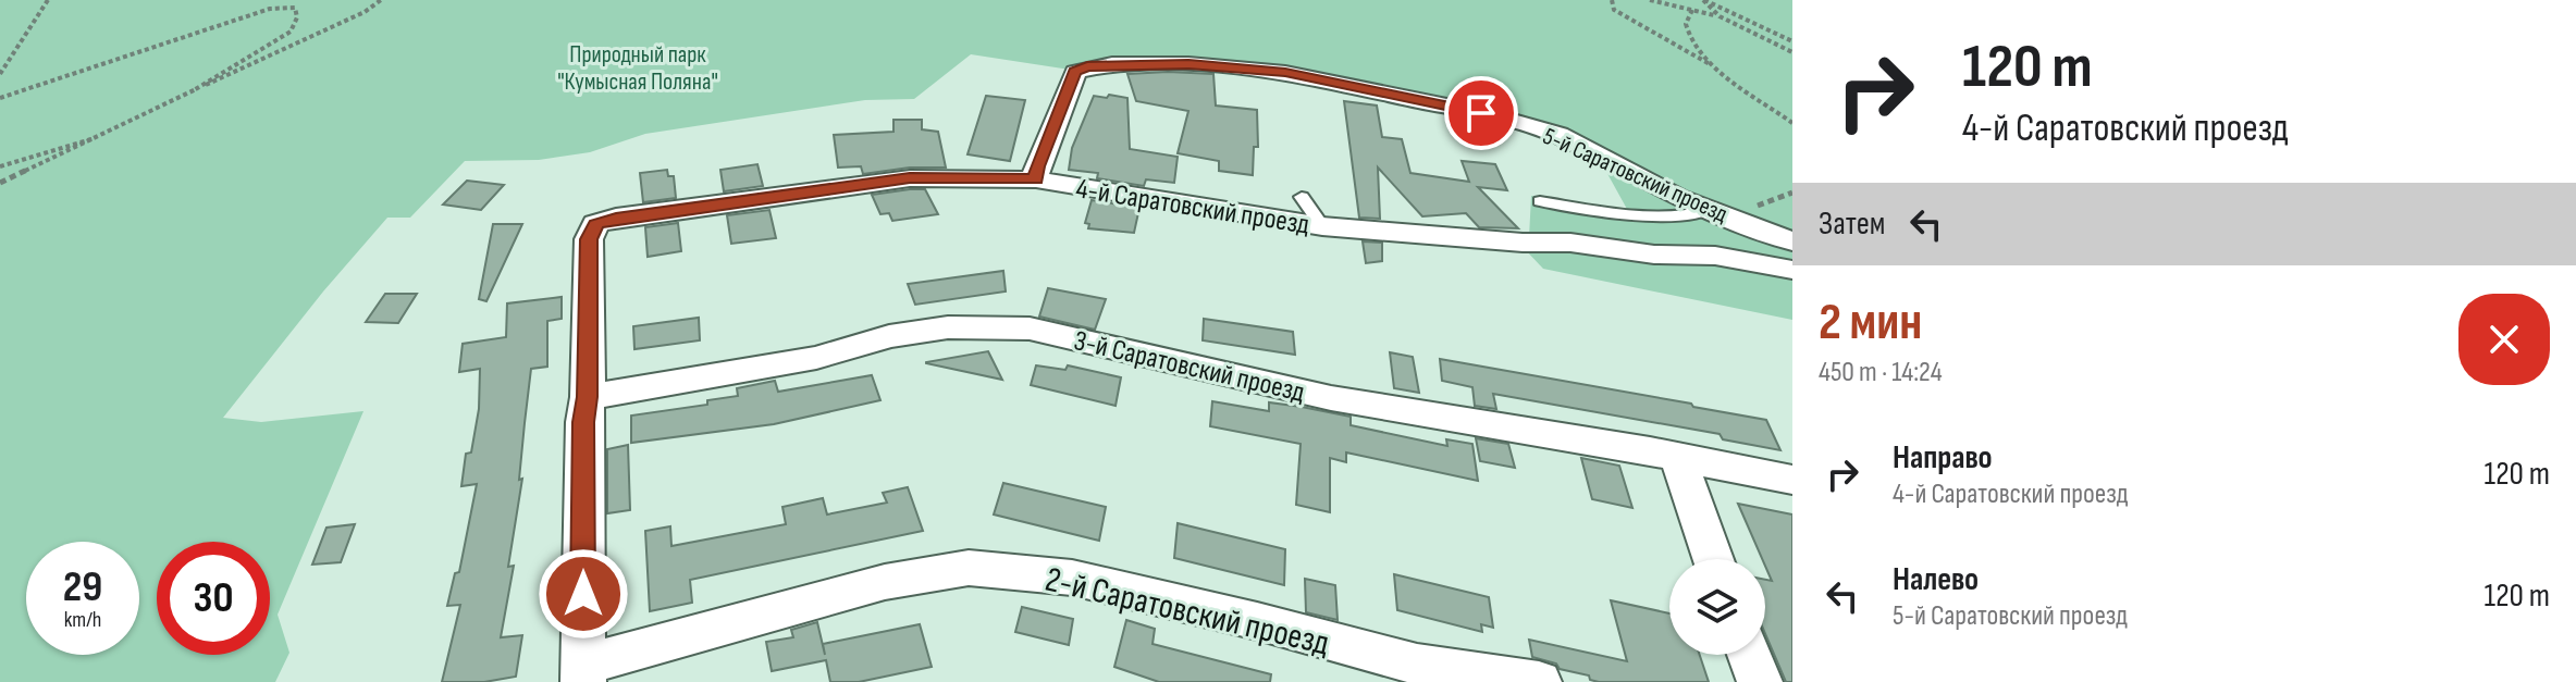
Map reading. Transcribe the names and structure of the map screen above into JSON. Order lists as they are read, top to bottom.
{
  "streets": {
    "street": [
      "5-й Саратовский проезд",
      "4-й Саратовский проезд",
      "3-й Саратовский проезд",
      "2-й Саратовский проезд"
    ]
  },
  "crossings": [
    ["5-й Саратовский проезд", "4-й Саратовский проезд"],
    ["4-й Саратовский проезд", "3-й Саратовский проезд"]
  ],
  "parks": ["Природный парк \"Кумысная Поляна\""],
  "page": {
    "turn": ["120 m", "4-й Саратовский проезд"],
    "then": "Затем",
    "heading": ["2 мин", "450 m · 14:24"],
    "list": [
      {
        "name": "Направо",
        "note": "4-й Саратовский проезд",
        "value": "120 m"
      },
      {
        "name": "Налево",
        "note": "5-й Саратовский проезд",
        "value": "120 m"
      }
    ],
    "speed": "29 km/h",
    "limit": "30"
  }
}
